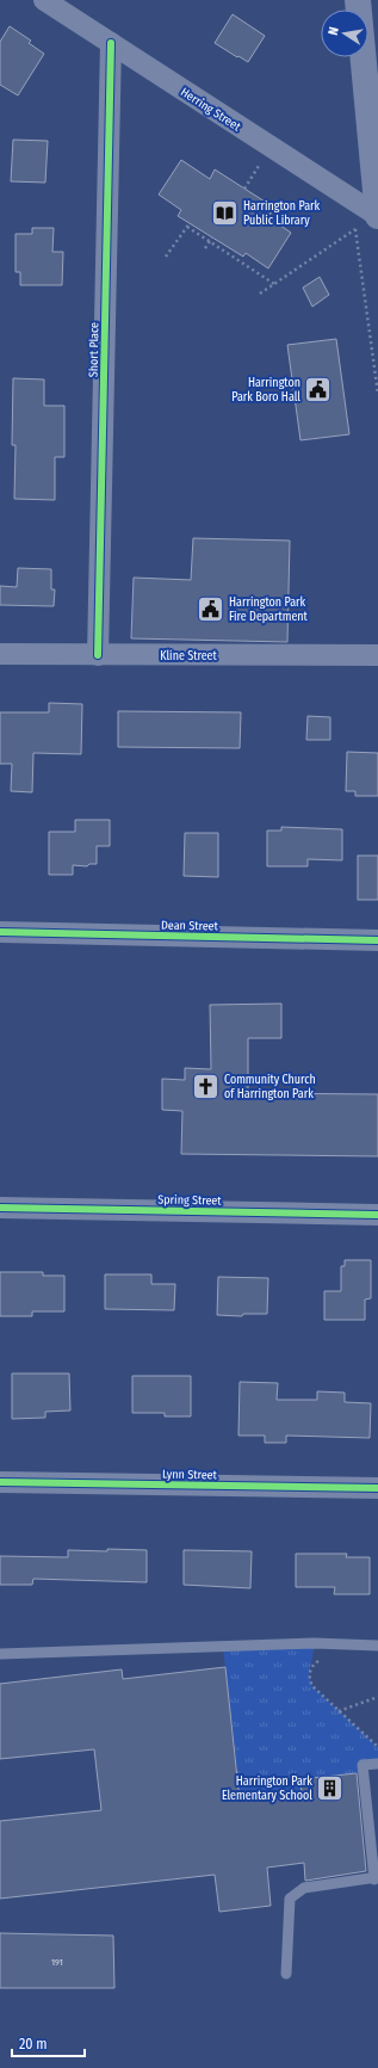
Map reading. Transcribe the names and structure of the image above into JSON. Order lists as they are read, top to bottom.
{
  "streets": {
    "street": [
      "Herring Street",
      "Short Place",
      "Kline Street",
      "Dean Street",
      "Spring Street",
      "Lynn Street"
    ]
  },
  "crossings": [
    ["Herring Street", "Short Place"],
    ["Short Place", "Kline Street"]
  ],
  "places": {
    "library": ["Harrington Park Public Library"],
    "public building": ["Harrington Park Boro Hall", "Harrington Park Fire Department"],
    "church": ["Community Church of Harrington Park"],
    "building": ["Harrington Park Elementary School"]
  },
  "house_numbers": ["191"],
  "scale_bar": "20 m",
  "north": "left"
}
